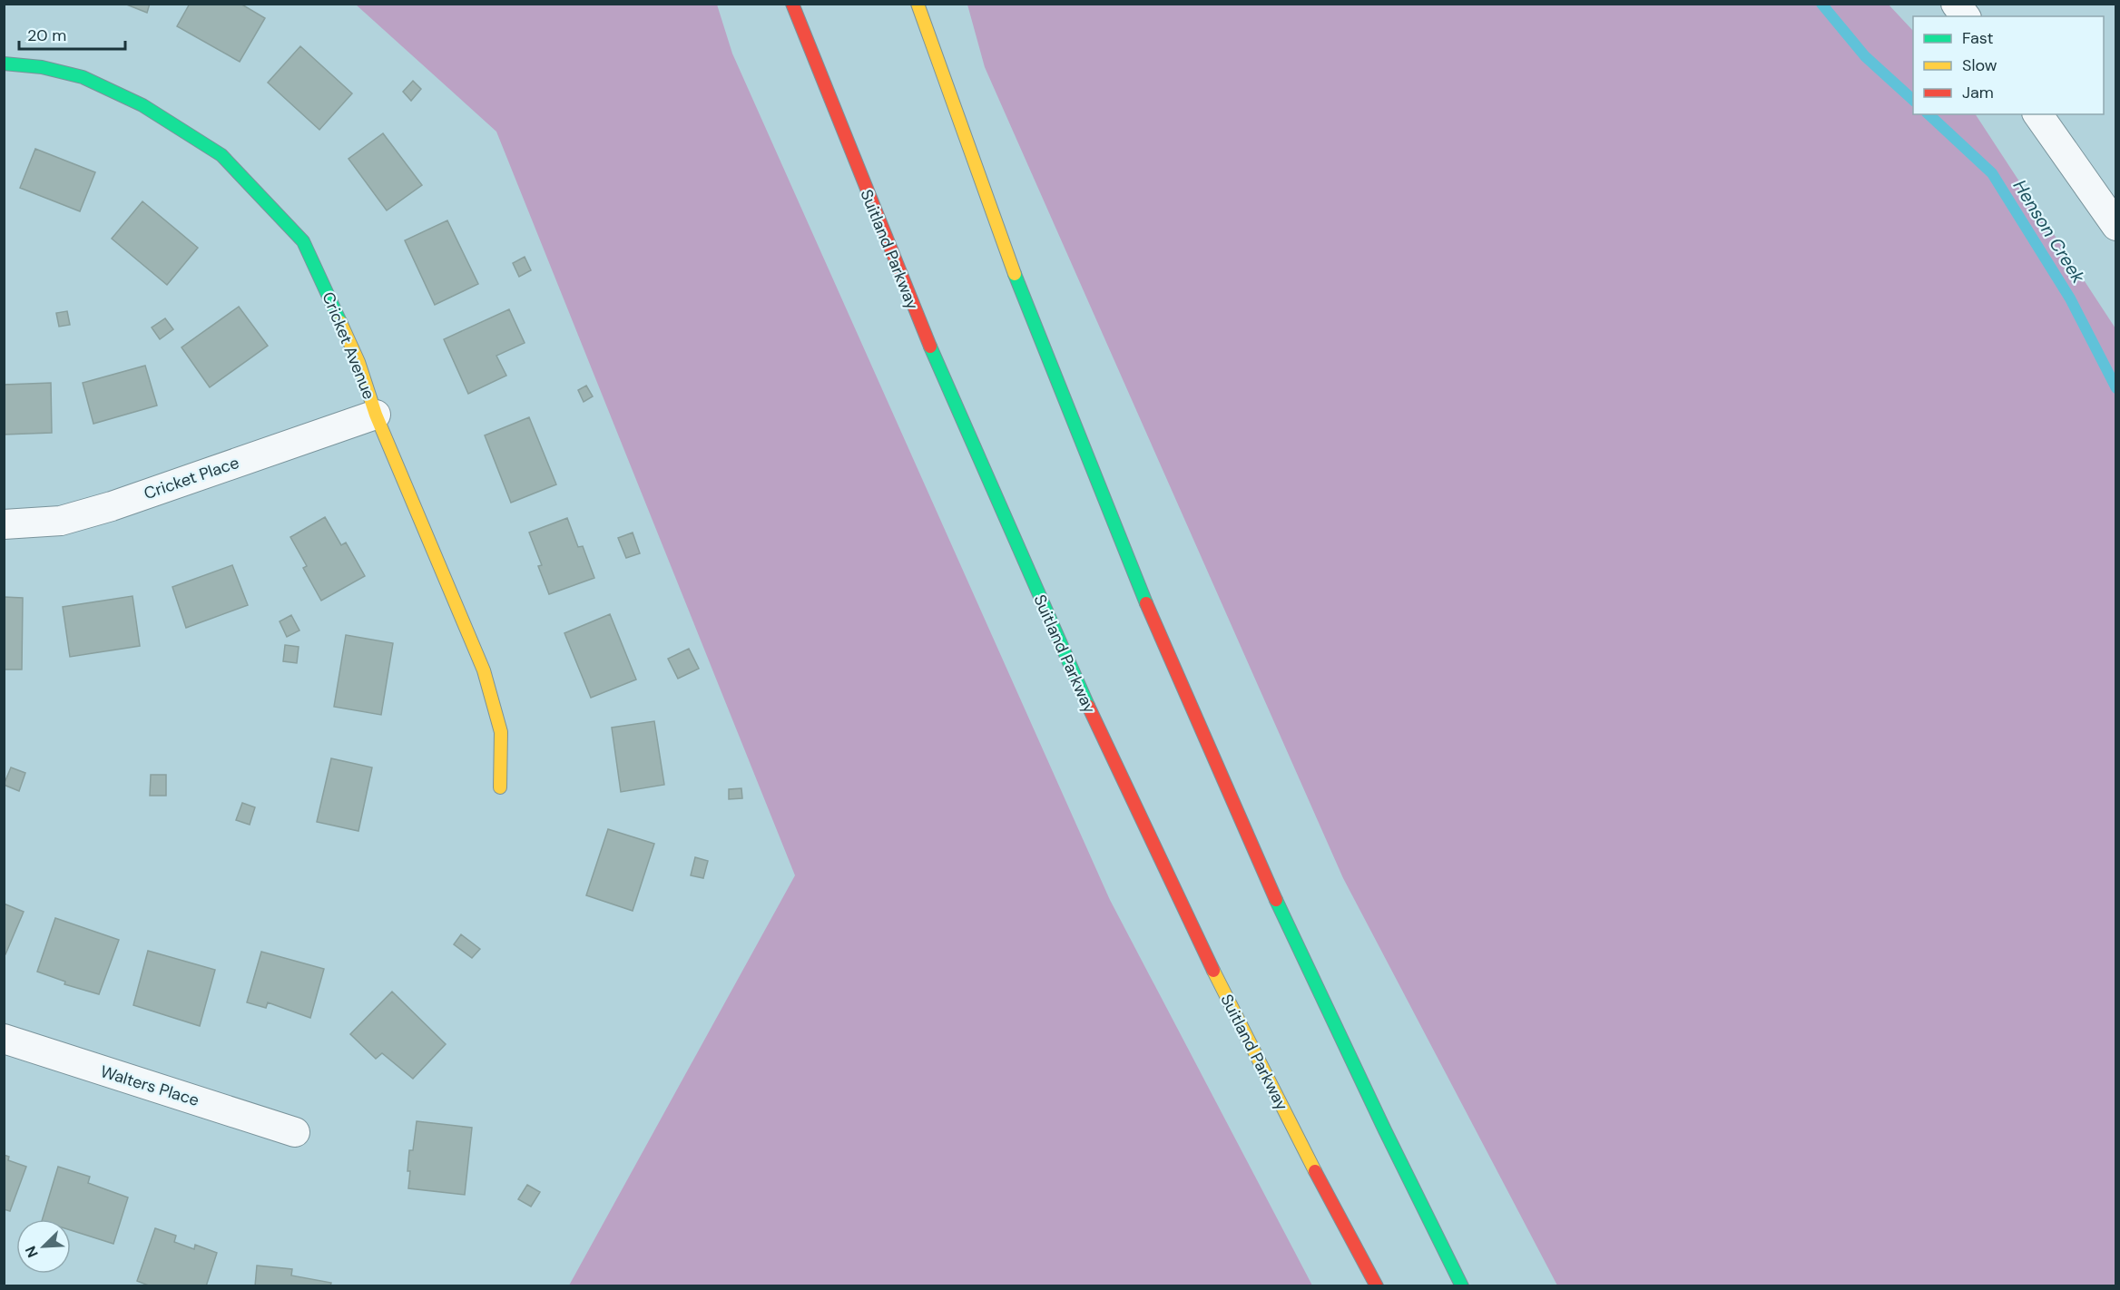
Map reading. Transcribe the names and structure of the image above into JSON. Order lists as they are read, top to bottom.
{
  "streets": {
    "main road": ["Suitland Parkway", "Cricket Avenue"],
    "street": ["Cricket Place", "Walters Place"]
  },
  "crossings": [
    ["Cricket Avenue", "Cricket Place"]
  ],
  "water": ["Henson Creek"],
  "legend": ["Fast", "Slow", "Jam"],
  "scale_bar": "20 m",
  "north": "bottom left"
}
